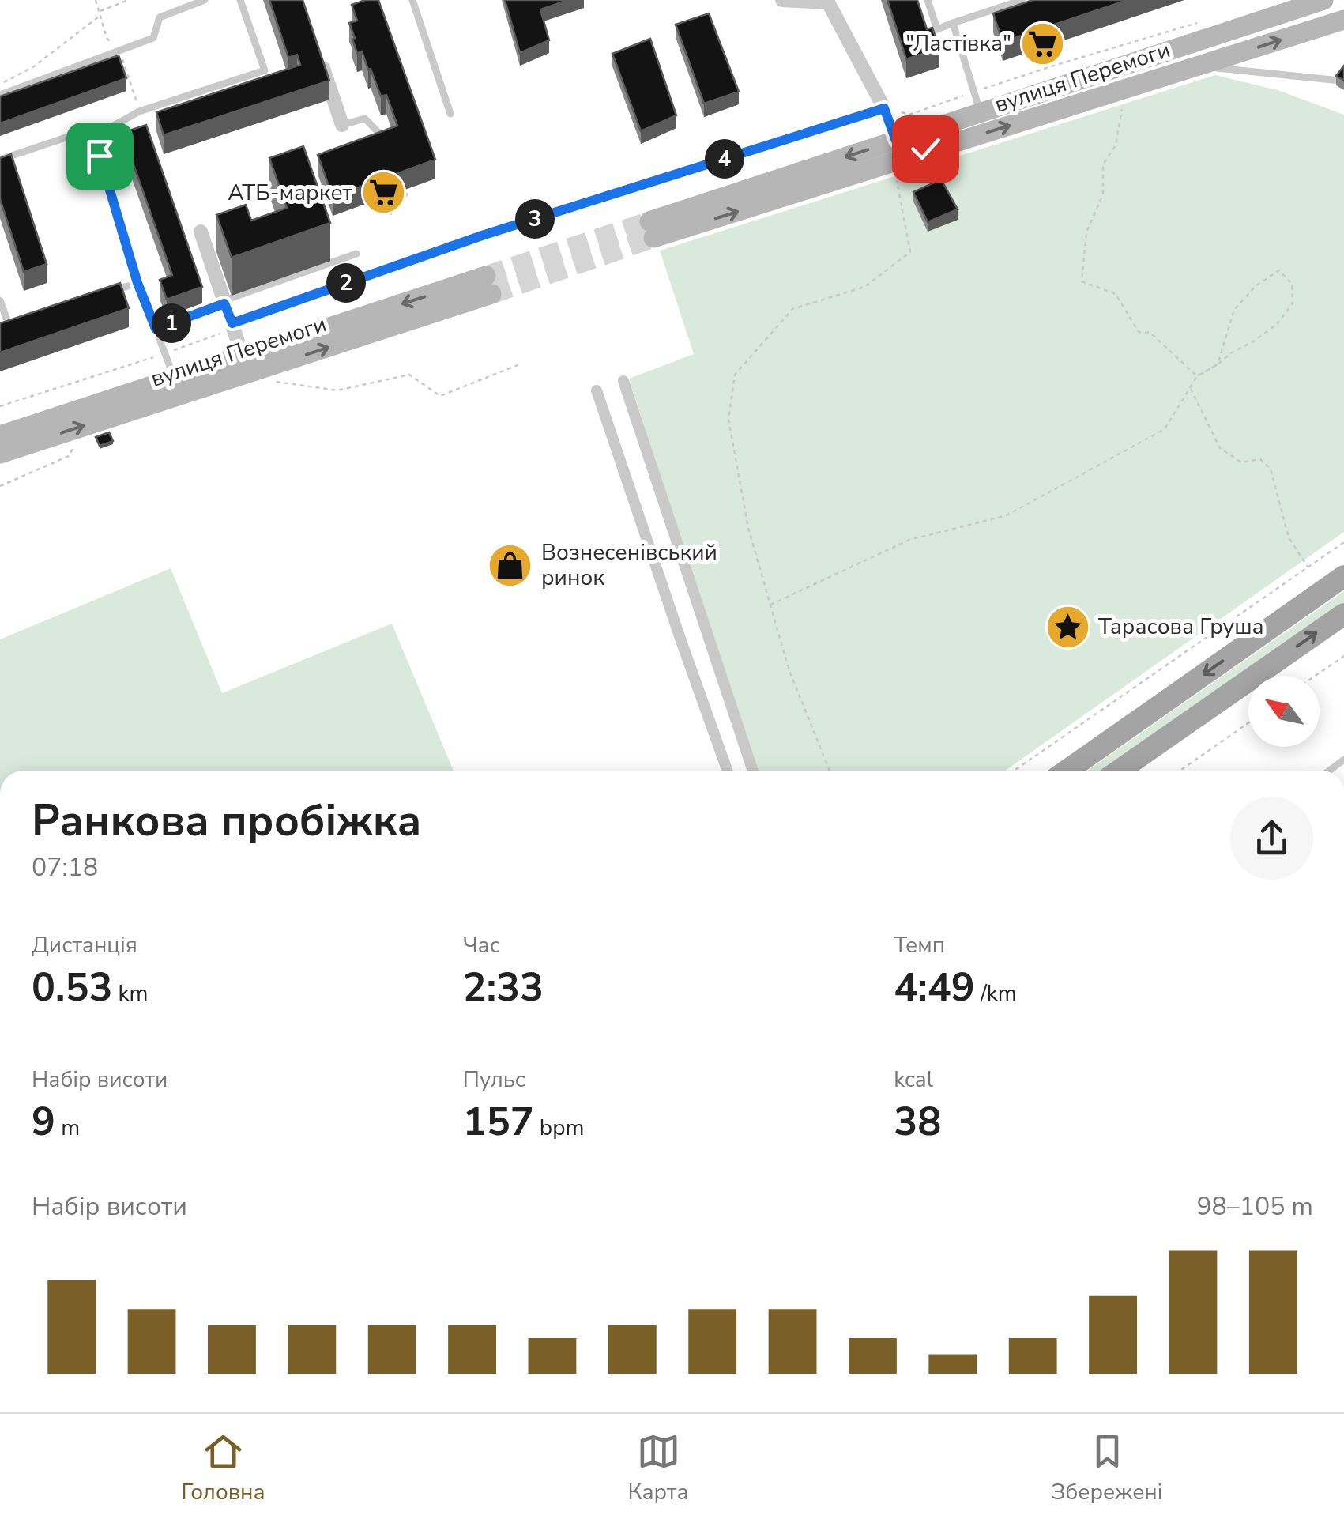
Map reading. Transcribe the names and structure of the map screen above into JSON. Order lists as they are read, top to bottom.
{
  "streets": {
    "main road": ["вулиця Перемоги"]
  },
  "places": {
    "supermarket": ["\"Ластівка\"", "АТБ-маркет"],
    "shop": ["Вознесенівський ринок"],
    "place": ["Тарасова Груша"]
  },
  "north": "top left",
  "page": {
    "pins": [
      "4",
      "3",
      "2",
      "1"
    ],
    "heading": ["Ранкова пробіжка", "07:18"],
    "stats": [
      ["Дистанція", "0.53 km"],
      ["Час", "2:33"],
      ["Темп", "4:49 /km"],
      ["Набір висоти", "9 m"],
      ["Пульс", "157 bpm"],
      ["kcal", "38"]
    ],
    "chart": ["Набір висоти", "98–105 m"],
    "tabs": ["Головна", "Карта", "Збережені"]
  }
}
